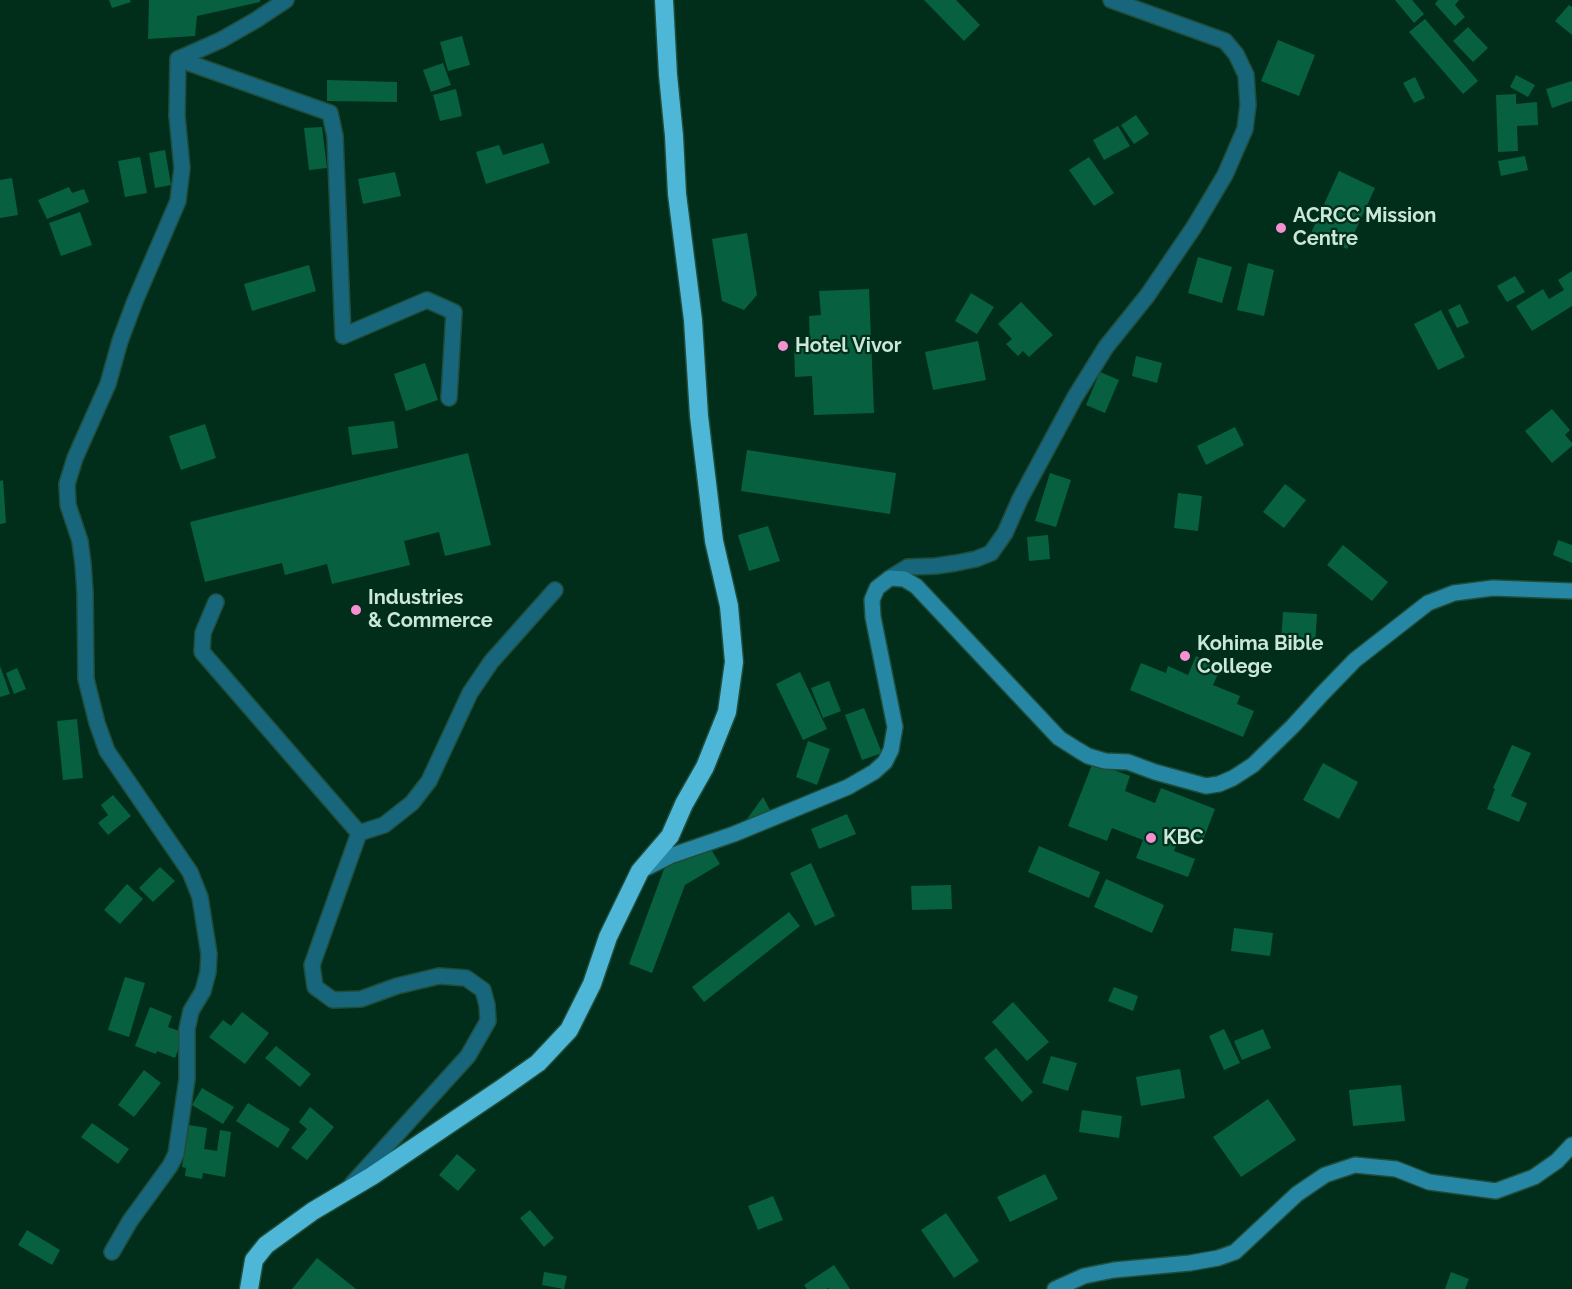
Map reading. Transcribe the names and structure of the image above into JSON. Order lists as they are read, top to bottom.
{
  "places": [
    "ACRCC Mission Centre",
    "Hotel Vivor",
    "Industries & Commerce",
    "Kohima Bible College",
    "KBC"
  ]
}
